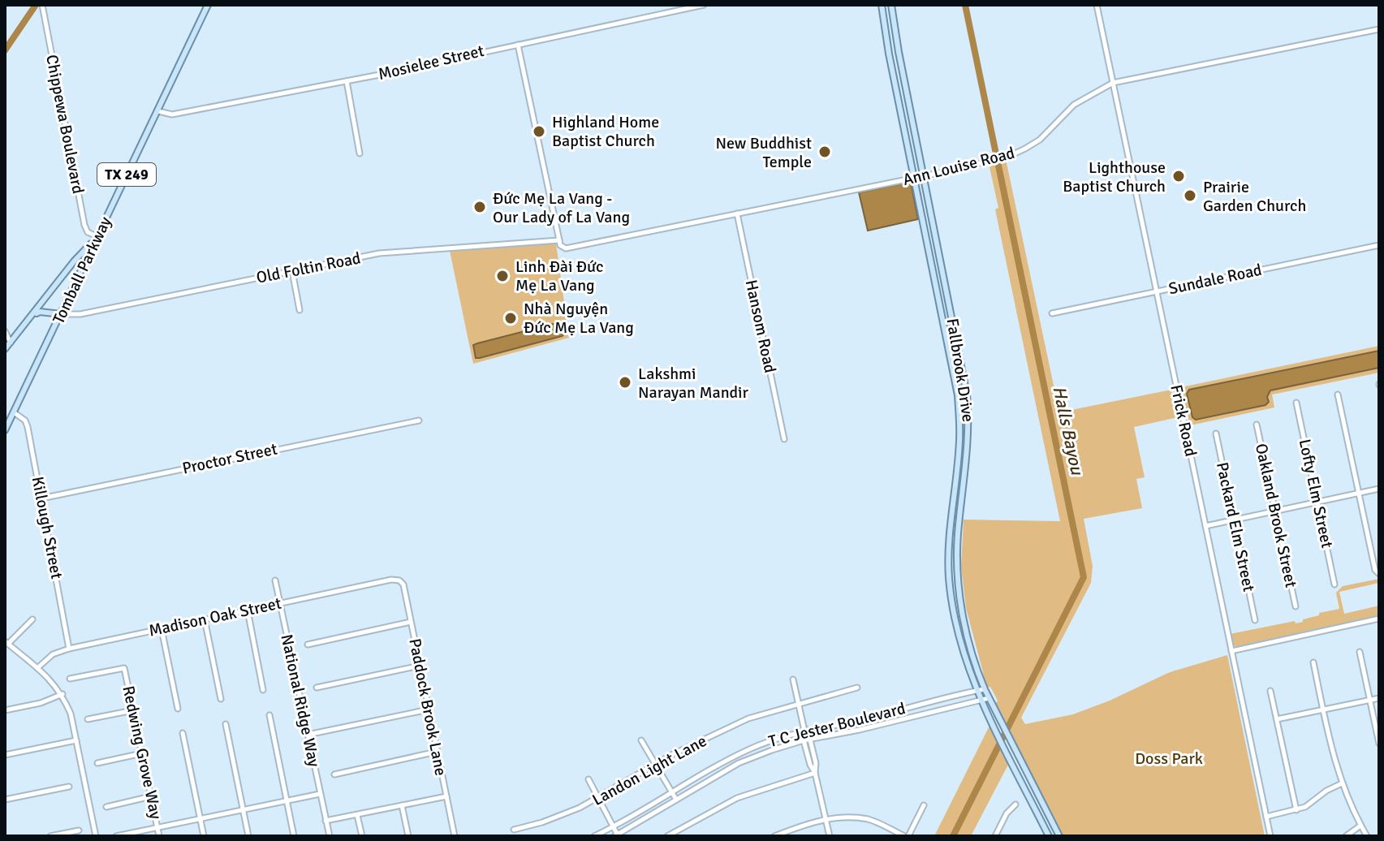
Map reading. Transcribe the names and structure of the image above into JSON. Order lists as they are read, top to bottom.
{
  "streets": {
    "main road": ["TX 249", "Tomball Parkway", "Fallbrook Drive"],
    "street": [
      "Mosielee Street",
      "Chippewa Boulevard",
      "Ann Louise Road",
      "Old Foltin Road",
      "Sundale Road",
      "Hansom Road",
      "Frick Road",
      "Proctor Street",
      "Lofty Elm Street",
      "Oakland Brook Street",
      "Packard Elm Street",
      "Killough Street",
      "Madison Oak Street",
      "National Ridge Way",
      "Paddock Brook Lane",
      "T C Jester Boulevard",
      "Redwing Grove Way",
      "Landon Light Lane"
    ]
  },
  "crossings": [
    ["Mosielee Street", "Tomball Parkway"],
    ["Chippewa Boulevard", "Tomball Parkway"],
    ["Ann Louise Road", "Old Foltin Road"],
    ["Ann Louise Road", "Hansom Road"],
    ["Ann Louise Road", "Fallbrook Drive"],
    ["Ann Louise Road", "Frick Road"],
    ["Old Foltin Road", "Tomball Parkway"],
    ["Tomball Parkway", "Killough Street"],
    ["Sundale Road", "Frick Road"],
    ["Fallbrook Drive", "T C Jester Boulevard"],
    ["Proctor Street", "Killough Street"],
    ["Killough Street", "Madison Oak Street"],
    ["Madison Oak Street", "National Ridge Way"],
    ["Madison Oak Street", "Paddock Brook Lane"]
  ],
  "water": ["Halls Bayou"],
  "parks": ["Doss Park"],
  "places": [
    "Highland Home Baptist Church",
    "New Buddhist Temple",
    "Lighthouse Baptist Church",
    "Prairie Garden Church",
    "Đức Mẹ La Vang - Our Lady of La Vang",
    "Linh Đài Đức Mẹ La Vang",
    "Nhà Nguyện Đức Mẹ La Vang",
    "Lakshmi Narayan Mandir"
  ]
}
